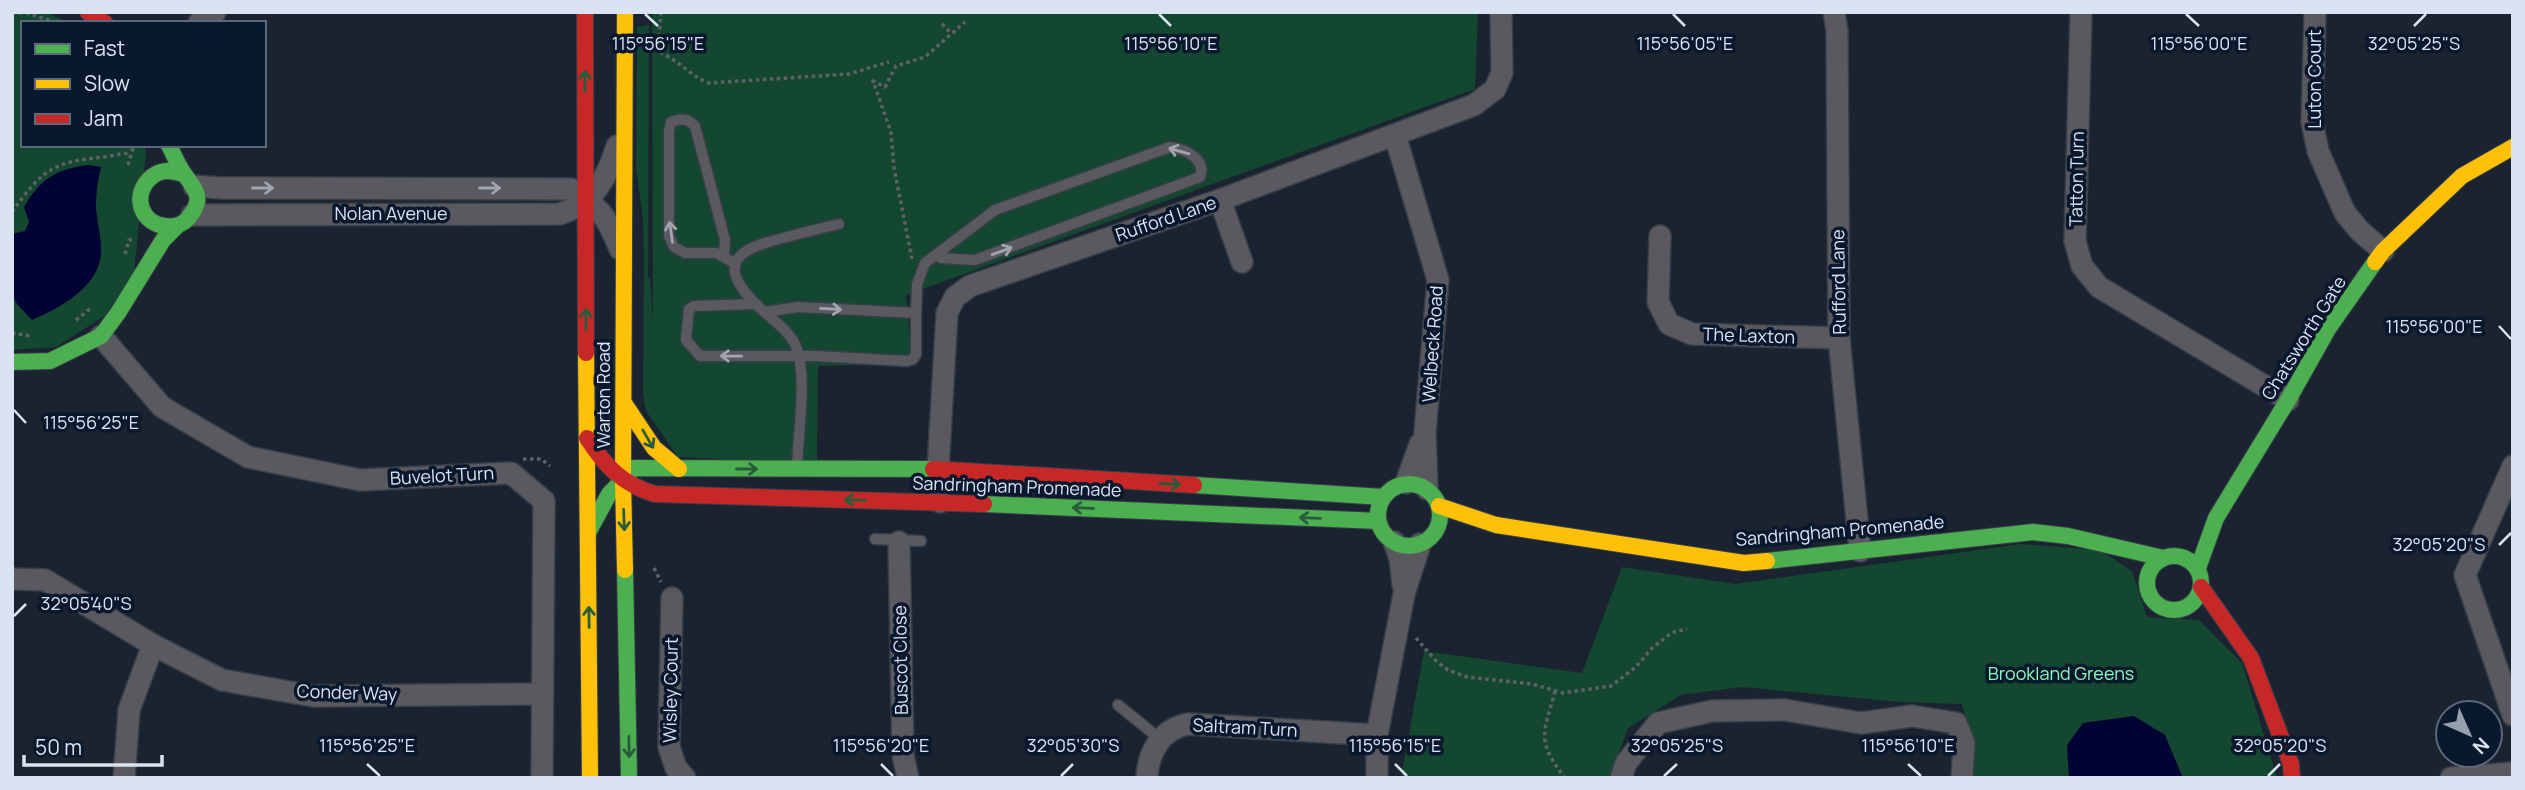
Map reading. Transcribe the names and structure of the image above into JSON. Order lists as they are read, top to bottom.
{
  "streets": {
    "street": [
      "Luton Court",
      "Tatton Turn",
      "Nolan Avenue",
      "Rufford Lane",
      "The Laxton",
      "Chatsworth Gate",
      "Welbeck Road",
      "Warton Road",
      "Buvelot Turn",
      "Sandringham Promenade",
      "Buscot Close",
      "Wisley Court",
      "Conder Way",
      "Saltram Turn"
    ]
  },
  "crossings": [
    ["Luton Court", "Chatsworth Gate"],
    ["Tatton Turn", "Chatsworth Gate"],
    ["Nolan Avenue", "Warton Road"],
    ["Rufford Lane", "The Laxton"],
    ["Rufford Lane", "Welbeck Road"],
    ["Rufford Lane", "Sandringham Promenade"],
    ["Chatsworth Gate", "Sandringham Promenade"],
    ["Welbeck Road", "Sandringham Promenade"],
    ["Warton Road", "Sandringham Promenade"],
    ["Buvelot Turn", "Conder Way"]
  ],
  "parks": ["Brookland Greens"],
  "legend": ["Fast", "Slow", "Jam"],
  "scale_bar": "50 m",
  "north": "bottom right",
  "coordinates": [
    "115°56'15\"E",
    "115°56'10\"E",
    "115°56'05\"E",
    "115°56'00\"E",
    "32°05'25\"S",
    "115°56'25\"E",
    "32°05'20\"S",
    "32°05'40\"S",
    "115°56'20\"E",
    "32°05'30\"S"
  ]
}
